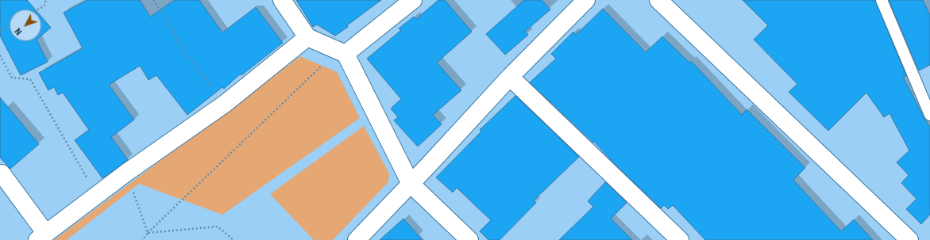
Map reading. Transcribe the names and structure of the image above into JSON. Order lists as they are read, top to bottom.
{
  "north": "bottom left"
}
